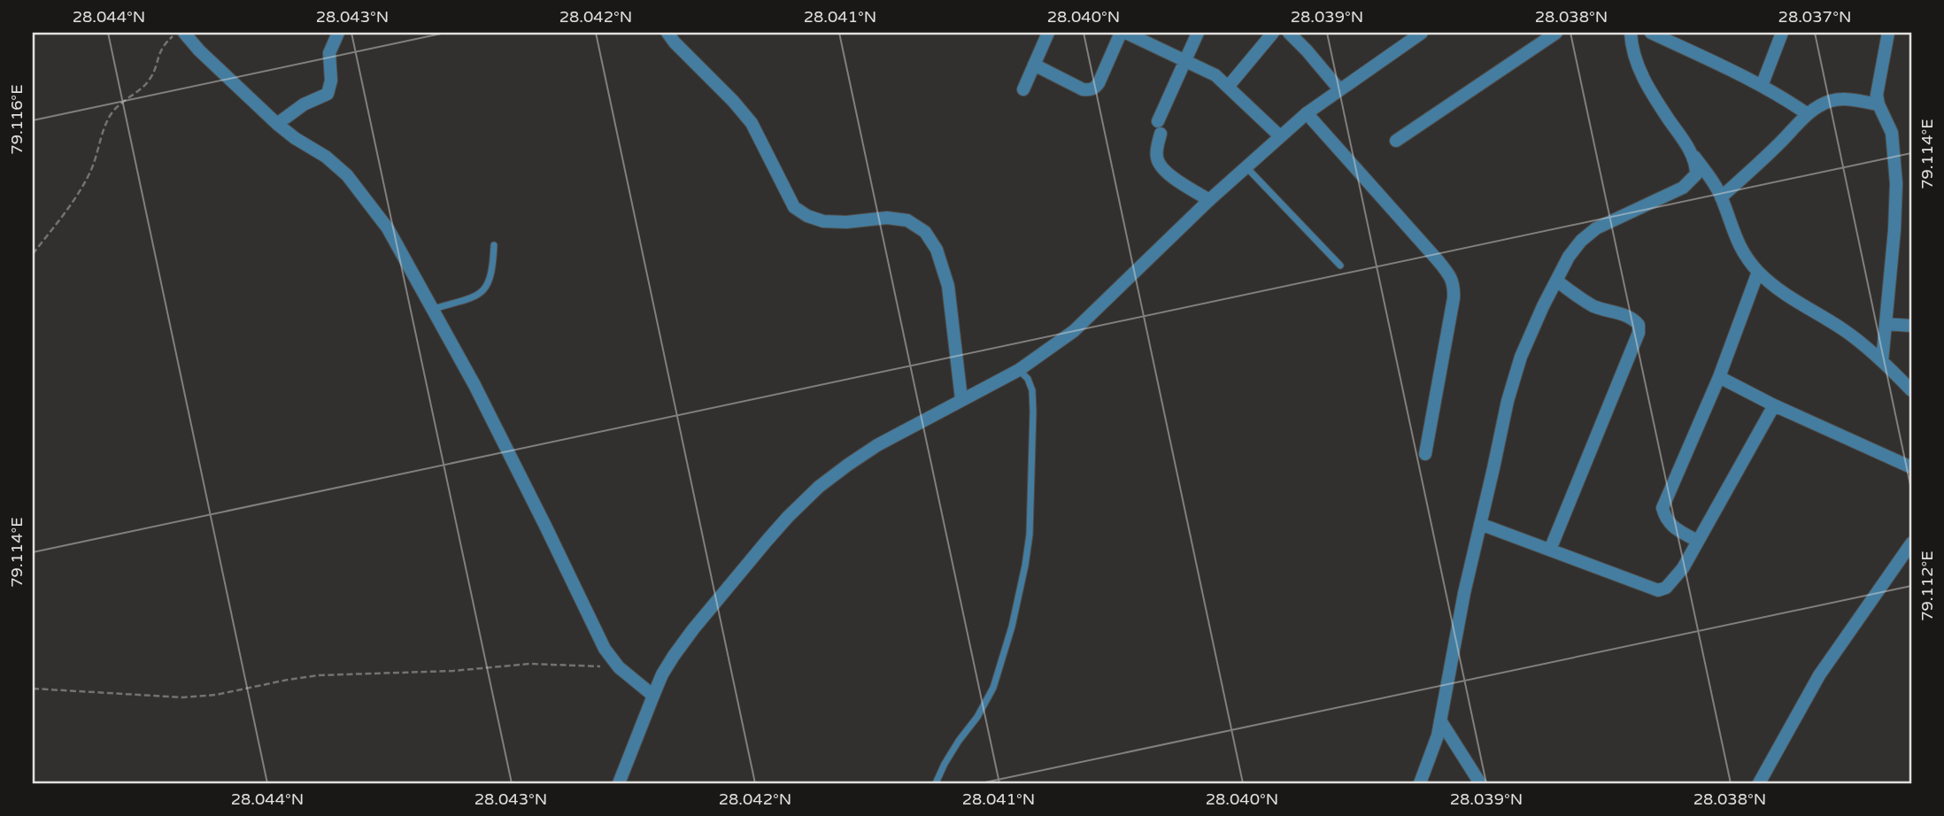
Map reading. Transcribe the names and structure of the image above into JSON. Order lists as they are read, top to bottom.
{
  "coordinates": [
    "28.044°N",
    "28.043°N",
    "28.042°N",
    "28.041°N",
    "28.040°N",
    "28.039°N",
    "28.038°N",
    "28.037°N",
    "79.116°E",
    "79.114°E",
    "79.112°E"
  ]
}
